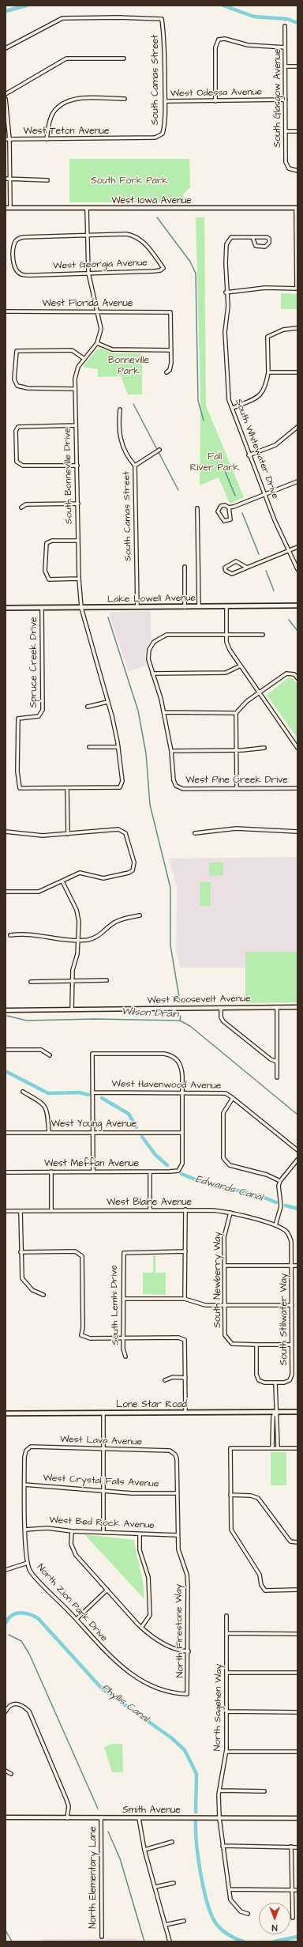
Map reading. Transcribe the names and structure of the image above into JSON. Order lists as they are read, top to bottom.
{
  "streets": {
    "main road": ["Lake Lowell Avenue", "Lone Star Road"],
    "street": [
      "South Camas Street",
      "West Odessa Avenue",
      "South Glasgow Avenue",
      "West Teton Avenue",
      "West Iowa Avenue",
      "West Georgia Avenue",
      "West Florida Avenue",
      "South Whitewater Drive",
      "South Bonneville Drive",
      "Spruce Creek Drive",
      "West Pine Creek Drive",
      "West Roosevelt Avenue",
      "West Havenwood Avenue",
      "West Young Avenue",
      "West Meffan Avenue",
      "West Blaine Avenue",
      "South Newberry Way",
      "South Lemhi Drive",
      "South Stillwater Way",
      "West Lava Avenue",
      "West Crystal Falls Avenue",
      "West Bed Rock Avenue",
      "North Zion Park Drive",
      "North Firestone Way",
      "North Sagehen Way",
      "Smith Avenue",
      "North Elementary Lane"
    ]
  },
  "crossings": [
    ["South Camas Street", "West Odessa Avenue"],
    ["South Camas Street", "West Teton Avenue"],
    ["South Camas Street", "Lake Lowell Avenue"],
    ["West Odessa Avenue", "South Glasgow Avenue"],
    ["West Iowa Avenue", "South Bonneville Drive"],
    ["West Georgia Avenue", "South Bonneville Drive"],
    ["West Florida Avenue", "South Bonneville Drive"],
    ["South Bonneville Drive", "Lake Lowell Avenue"],
    ["South Bonneville Drive", "Spruce Creek Drive"],
    ["Lake Lowell Avenue", "Spruce Creek Drive"],
    ["West Young Avenue", "West Meffan Avenue"],
    ["West Blaine Avenue", "South Newberry Way"],
    ["West Blaine Avenue", "South Stillwater Way"],
    ["West Lava Avenue", "North Zion Park Drive"],
    ["West Lava Avenue", "North Firestone Way"],
    ["West Crystal Falls Avenue", "North Zion Park Drive"],
    ["West Crystal Falls Avenue", "North Firestone Way"],
    ["West Bed Rock Avenue", "North Zion Park Drive"],
    ["West Bed Rock Avenue", "North Firestone Way"],
    ["North Zion Park Drive", "North Firestone Way"],
    ["North Sagehen Way", "Smith Avenue"],
    ["Smith Avenue", "North Elementary Lane"]
  ],
  "water": ["Wilson Drain", "Edwards Canal", "Phyllis Canal"],
  "parks": ["South Fork Park", "Bonneville Park", "Fall River Park"],
  "north": "bottom"
}
